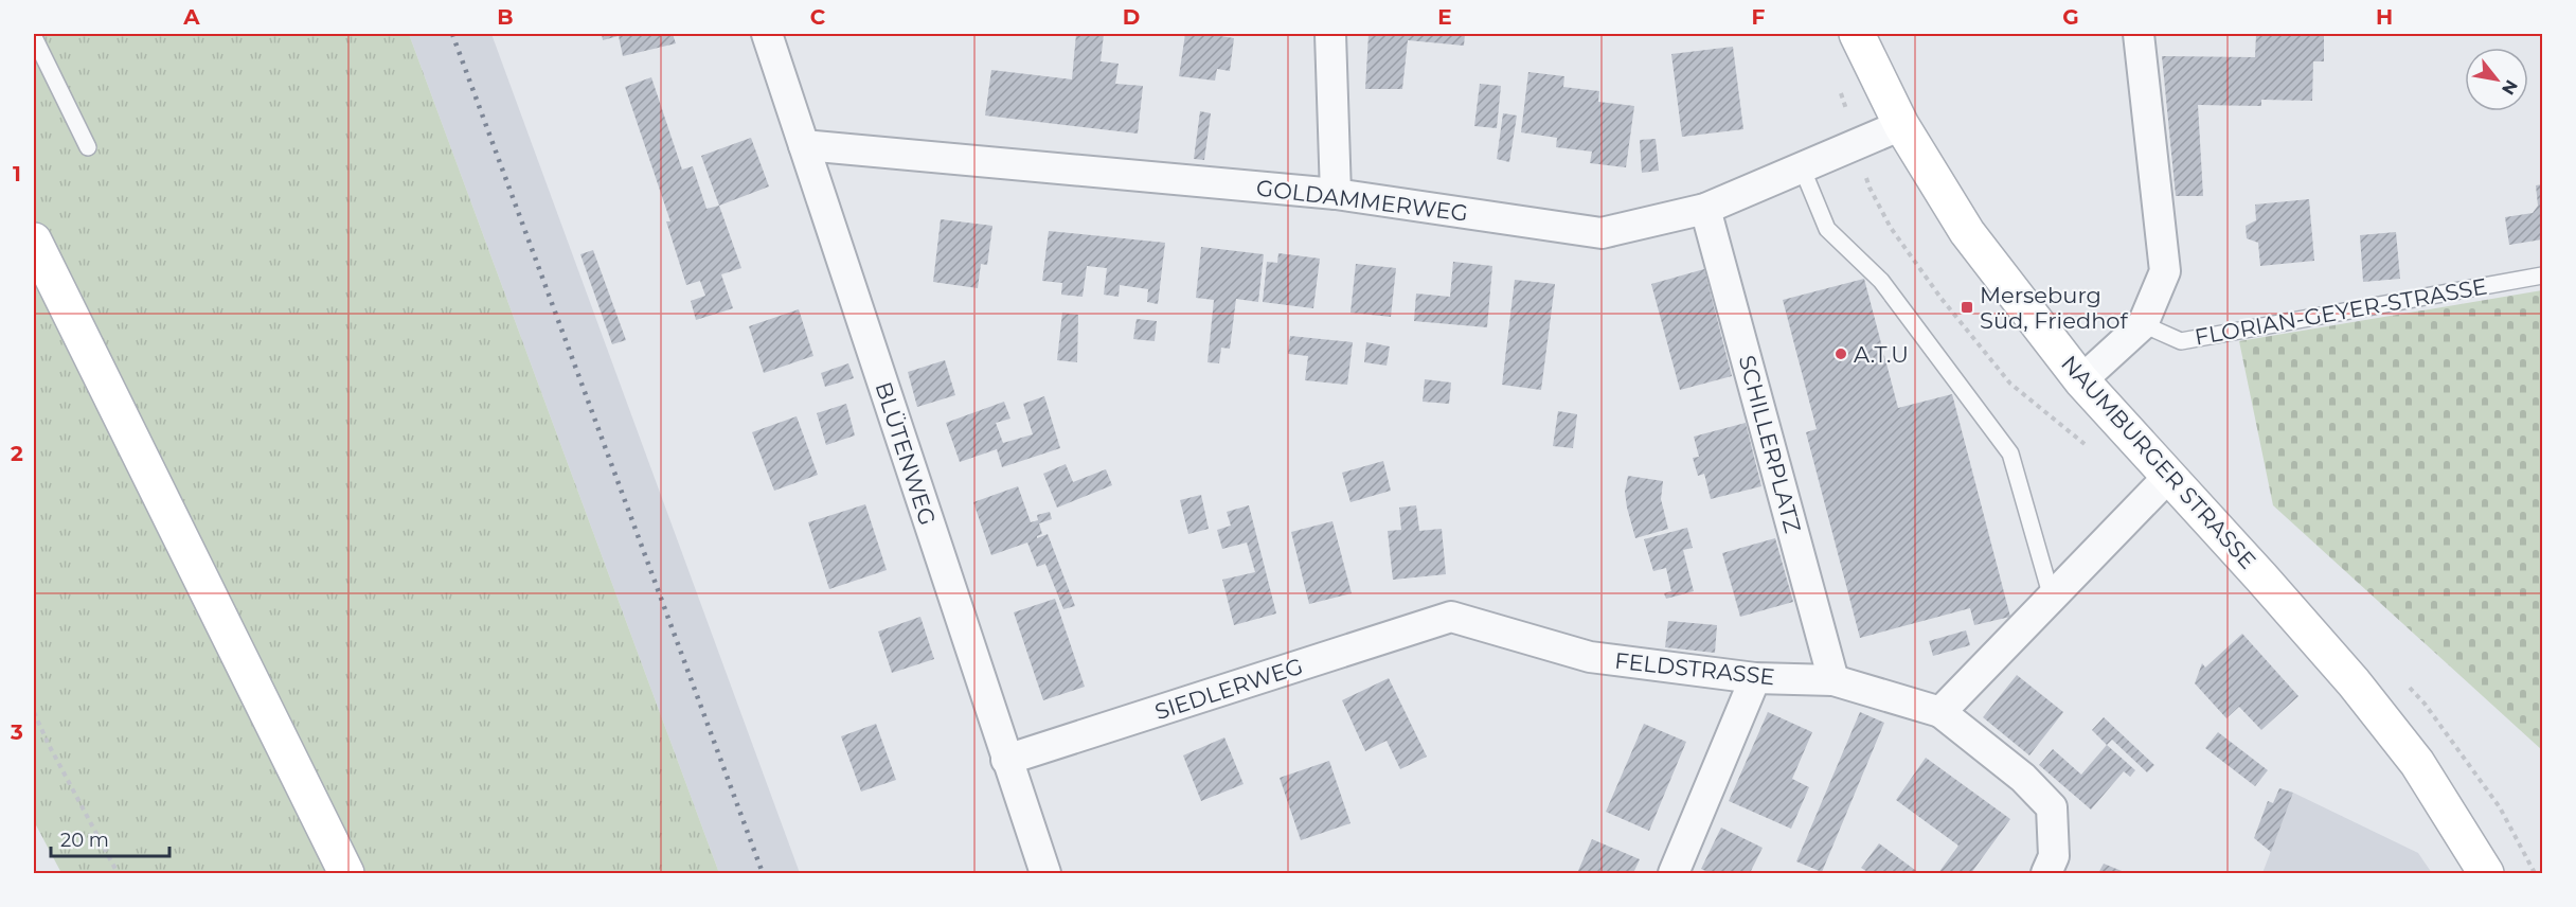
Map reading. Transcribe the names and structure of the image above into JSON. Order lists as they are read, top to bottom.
{
  "streets": {
    "street": [
      "GOLDAMMERWEG",
      "SCHILLERPLATZ",
      "BLÜTENWEG",
      "NAUMBURGER STRASSE",
      "FELDSTRASSE",
      "SIEDLERWEG"
    ],
    "lane": ["FLORIAN-GEYER-STRASSE"]
  },
  "crossings": [
    ["GOLDAMMERWEG", "SCHILLERPLATZ"],
    ["GOLDAMMERWEG", "BLÜTENWEG"],
    ["GOLDAMMERWEG", "NAUMBURGER STRASSE"],
    ["SCHILLERPLATZ", "FELDSTRASSE"],
    ["BLÜTENWEG", "SIEDLERWEG"],
    ["FELDSTRASSE", "SIEDLERWEG"]
  ],
  "places": {
    "transit": ["Merseburg Süd, Friedhof"],
    "other": ["A.T.U"]
  },
  "scale_bar": "20 m",
  "north": "bottom right",
  "grid": {
    "columns": [
      "A",
      "B",
      "C",
      "D",
      "E",
      "F",
      "G",
      "H"
    ],
    "rows": ["1", "2", "3"]
  }
}
